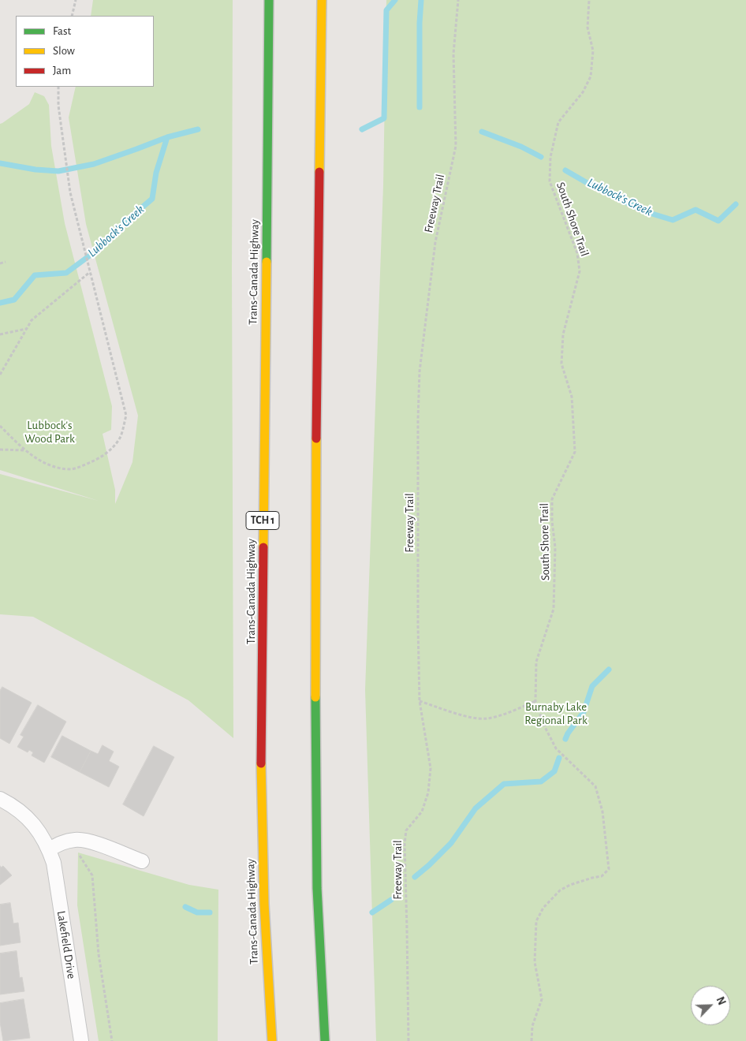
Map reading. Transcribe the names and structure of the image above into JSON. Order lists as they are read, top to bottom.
{
  "streets": {
    "highway": ["Trans-Canada Highway", "TCH 1"],
    "street": ["Lakefield Drive"],
    "path": ["Freeway Trail", "South Shore Trail"]
  },
  "water": ["Lubbock's Creek"],
  "parks": ["Lubbock's Wood Park", "Burnaby Lake Regional Park"],
  "legend": ["Fast", "Slow", "Jam"],
  "north": "top right"
}
